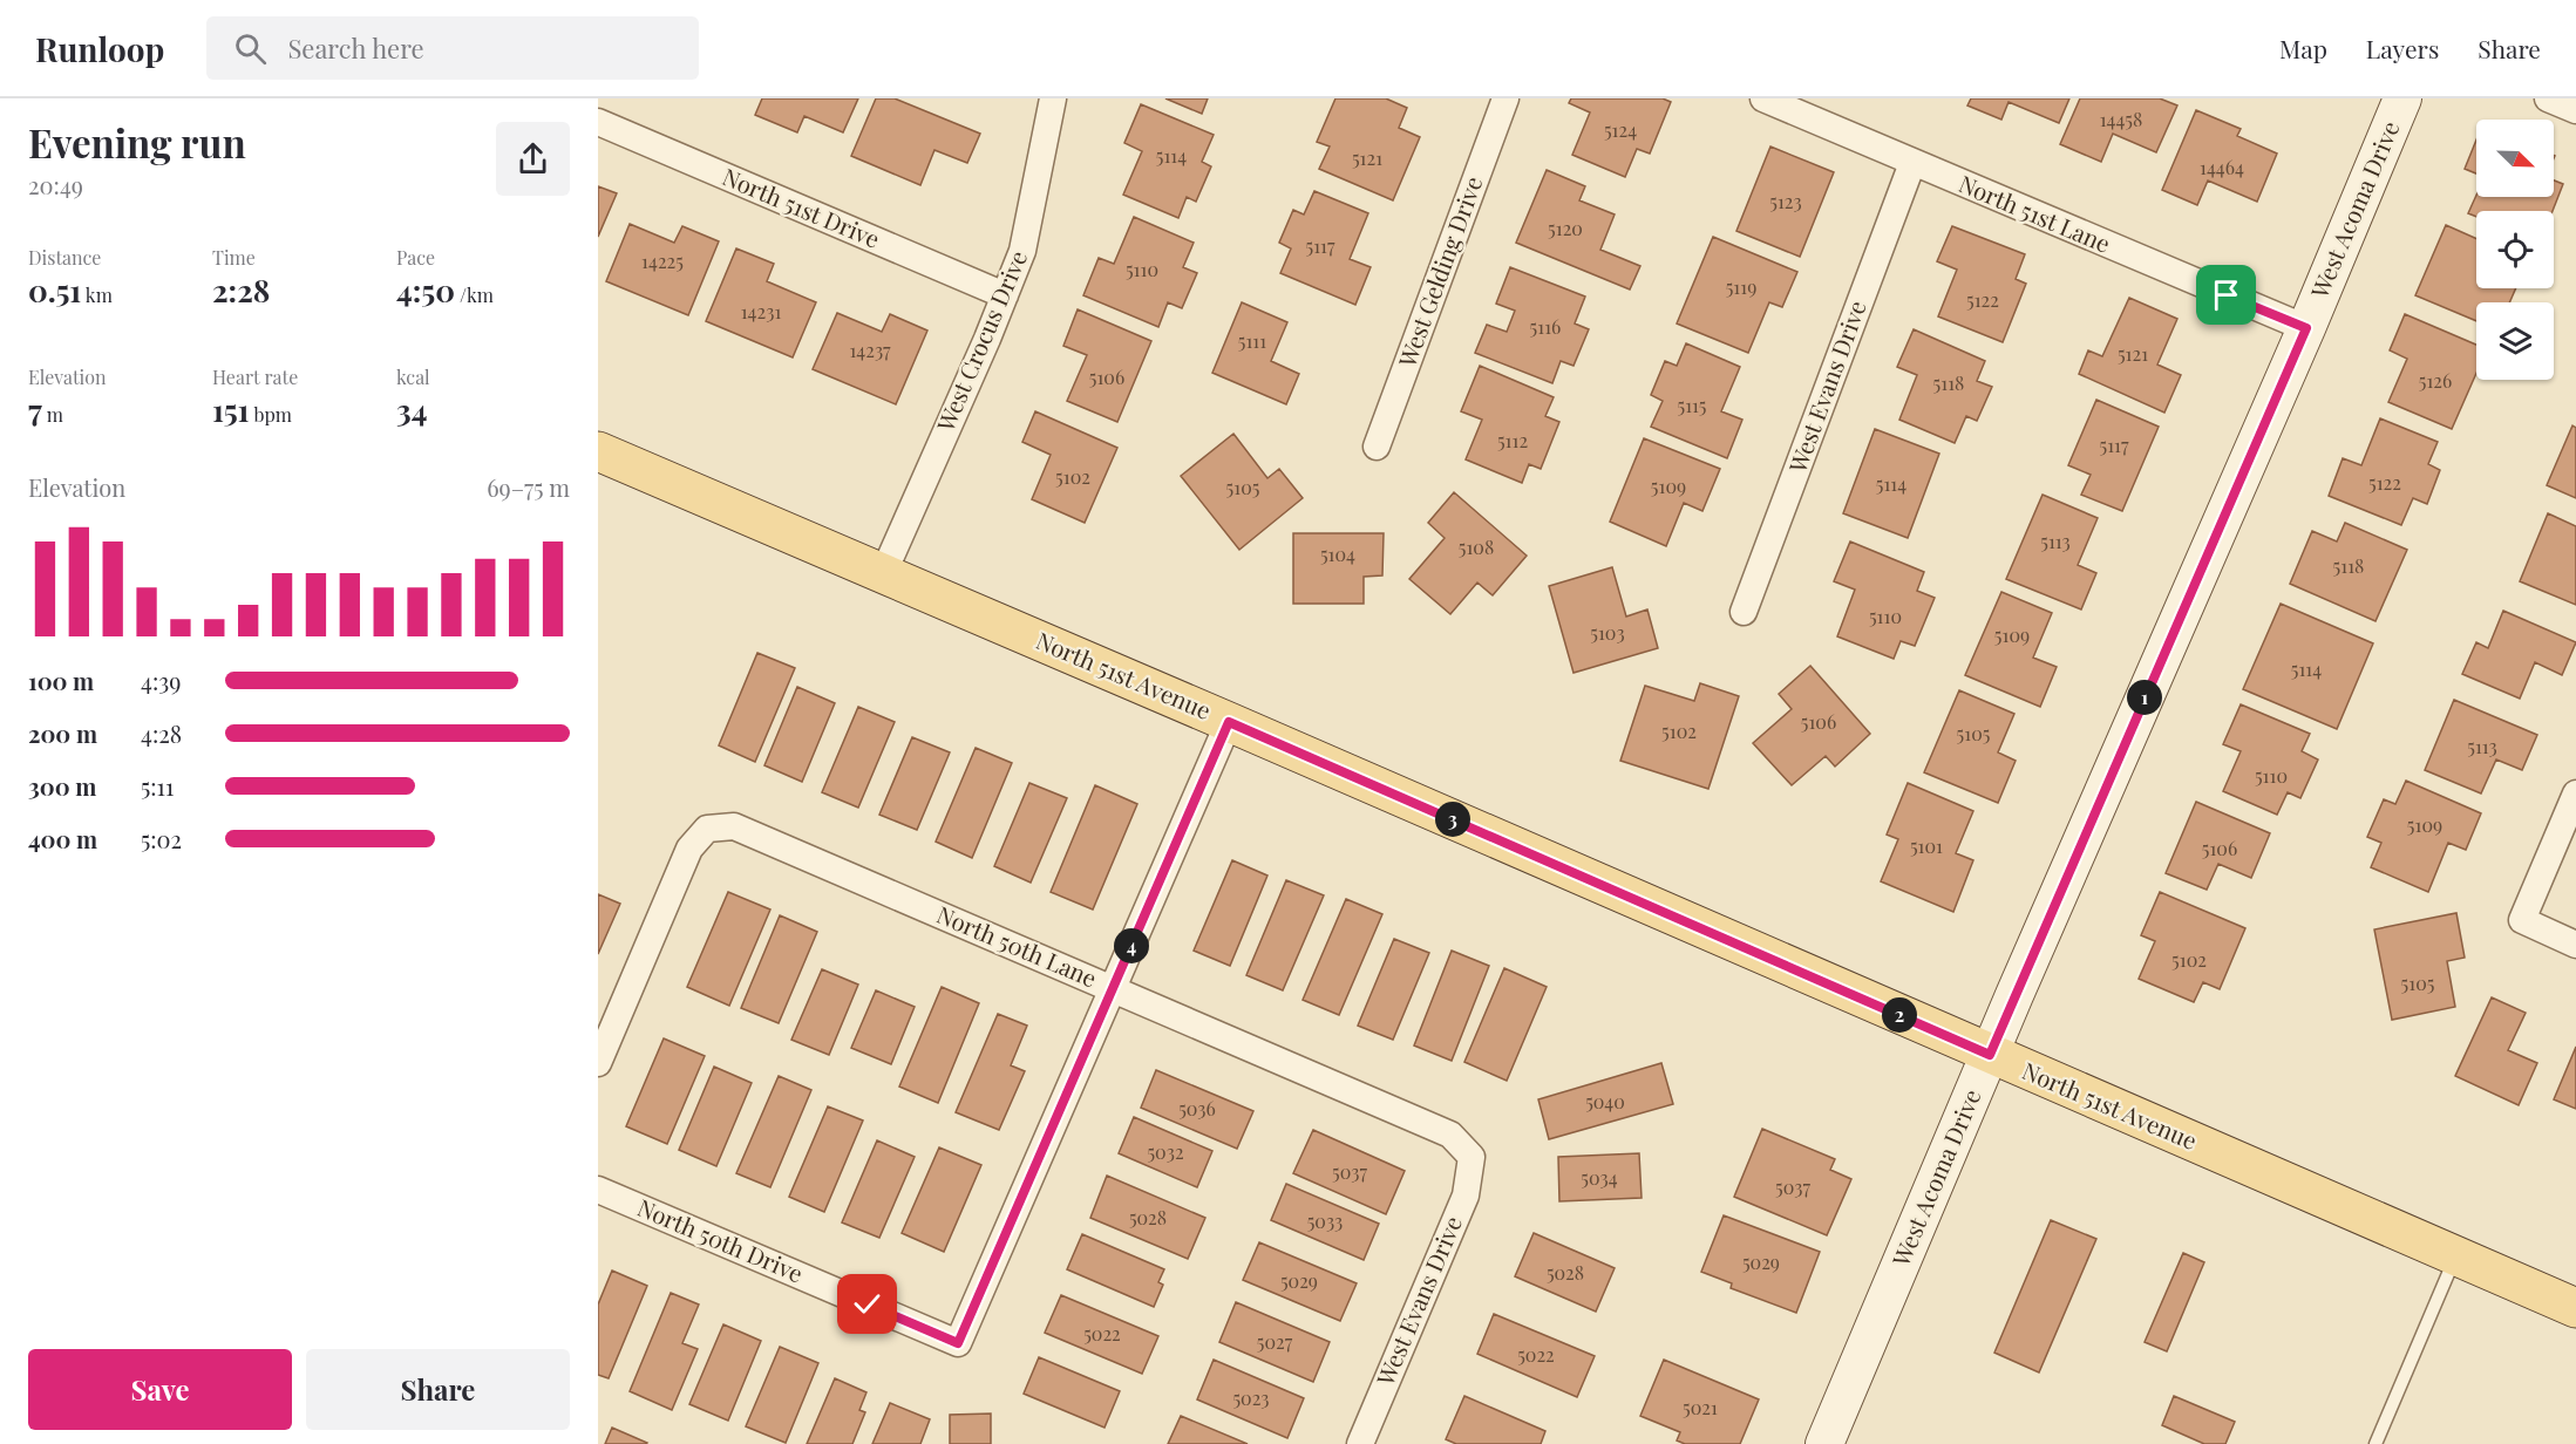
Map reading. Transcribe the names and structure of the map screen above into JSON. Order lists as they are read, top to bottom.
{
  "streets": {
    "main road": ["North 51st Avenue"],
    "street": [
      "North 51st Drive",
      "West Acoma Drive",
      "North 51st Lane",
      "West Gelding Drive",
      "West Crocus Drive",
      "West Evans Drive",
      "North 50th Lane",
      "North 50th Drive"
    ]
  },
  "crossings": [
    ["North 51st Drive", "West Crocus Drive"],
    ["West Acoma Drive", "North 51st Lane"],
    ["West Acoma Drive", "North 51st Avenue"],
    ["North 51st Lane", "West Evans Drive"],
    ["West Crocus Drive", "North 51st Avenue"],
    ["West Evans Drive", "North 50th Lane"],
    ["North 50th Lane", "North 50th Drive"]
  ],
  "house_numbers": [
    "14458",
    "5124",
    "5114",
    "5121",
    "14464",
    "5123",
    "5120",
    "5117",
    "14225",
    "5110",
    "5119",
    "5122",
    "14231",
    "5116",
    "5111",
    "14237",
    "5121",
    "5106",
    "5126",
    "5118",
    "5115",
    "5112",
    "5117",
    "5102",
    "5122",
    "5114",
    "5109",
    "5105",
    "5113",
    "5108",
    "5104",
    "5118",
    "5110",
    "5103",
    "5109",
    "5114",
    "5106",
    "5102",
    "5105",
    "5113",
    "5110",
    "5109",
    "5101",
    "5106",
    "5102",
    "5105",
    "5040",
    "5036",
    "5032",
    "5037",
    "5034",
    "5037",
    "5028",
    "5033",
    "5029",
    "5028",
    "5029",
    "5022",
    "5027",
    "5022",
    "5023",
    "5021"
  ],
  "north": "bottom right",
  "page": {
    "header": "Runloop",
    "search": "Search here",
    "nav": ["Map", "Layers", "Share"],
    "heading": ["Evening run", "20:49"],
    "stats": [
      ["Distance", "0.51 km"],
      ["Time", "2:28"],
      ["Pace", "4:50 /km"],
      ["Elevation", "7 m"],
      ["Heart rate", "151 bpm"],
      ["kcal", "34"]
    ],
    "chart": ["Elevation", "69–75 m"],
    "list": [
      {
        "name": "100 m",
        "note": "4:39"
      },
      {
        "name": "200 m",
        "note": "4:28"
      },
      {
        "name": "300 m",
        "note": "5:11"
      },
      {
        "name": "400 m",
        "note": "5:02"
      }
    ],
    "pins": [
      "1",
      "3",
      "4",
      "2"
    ],
    "buttons": ["Save", "Share"]
  }
}
